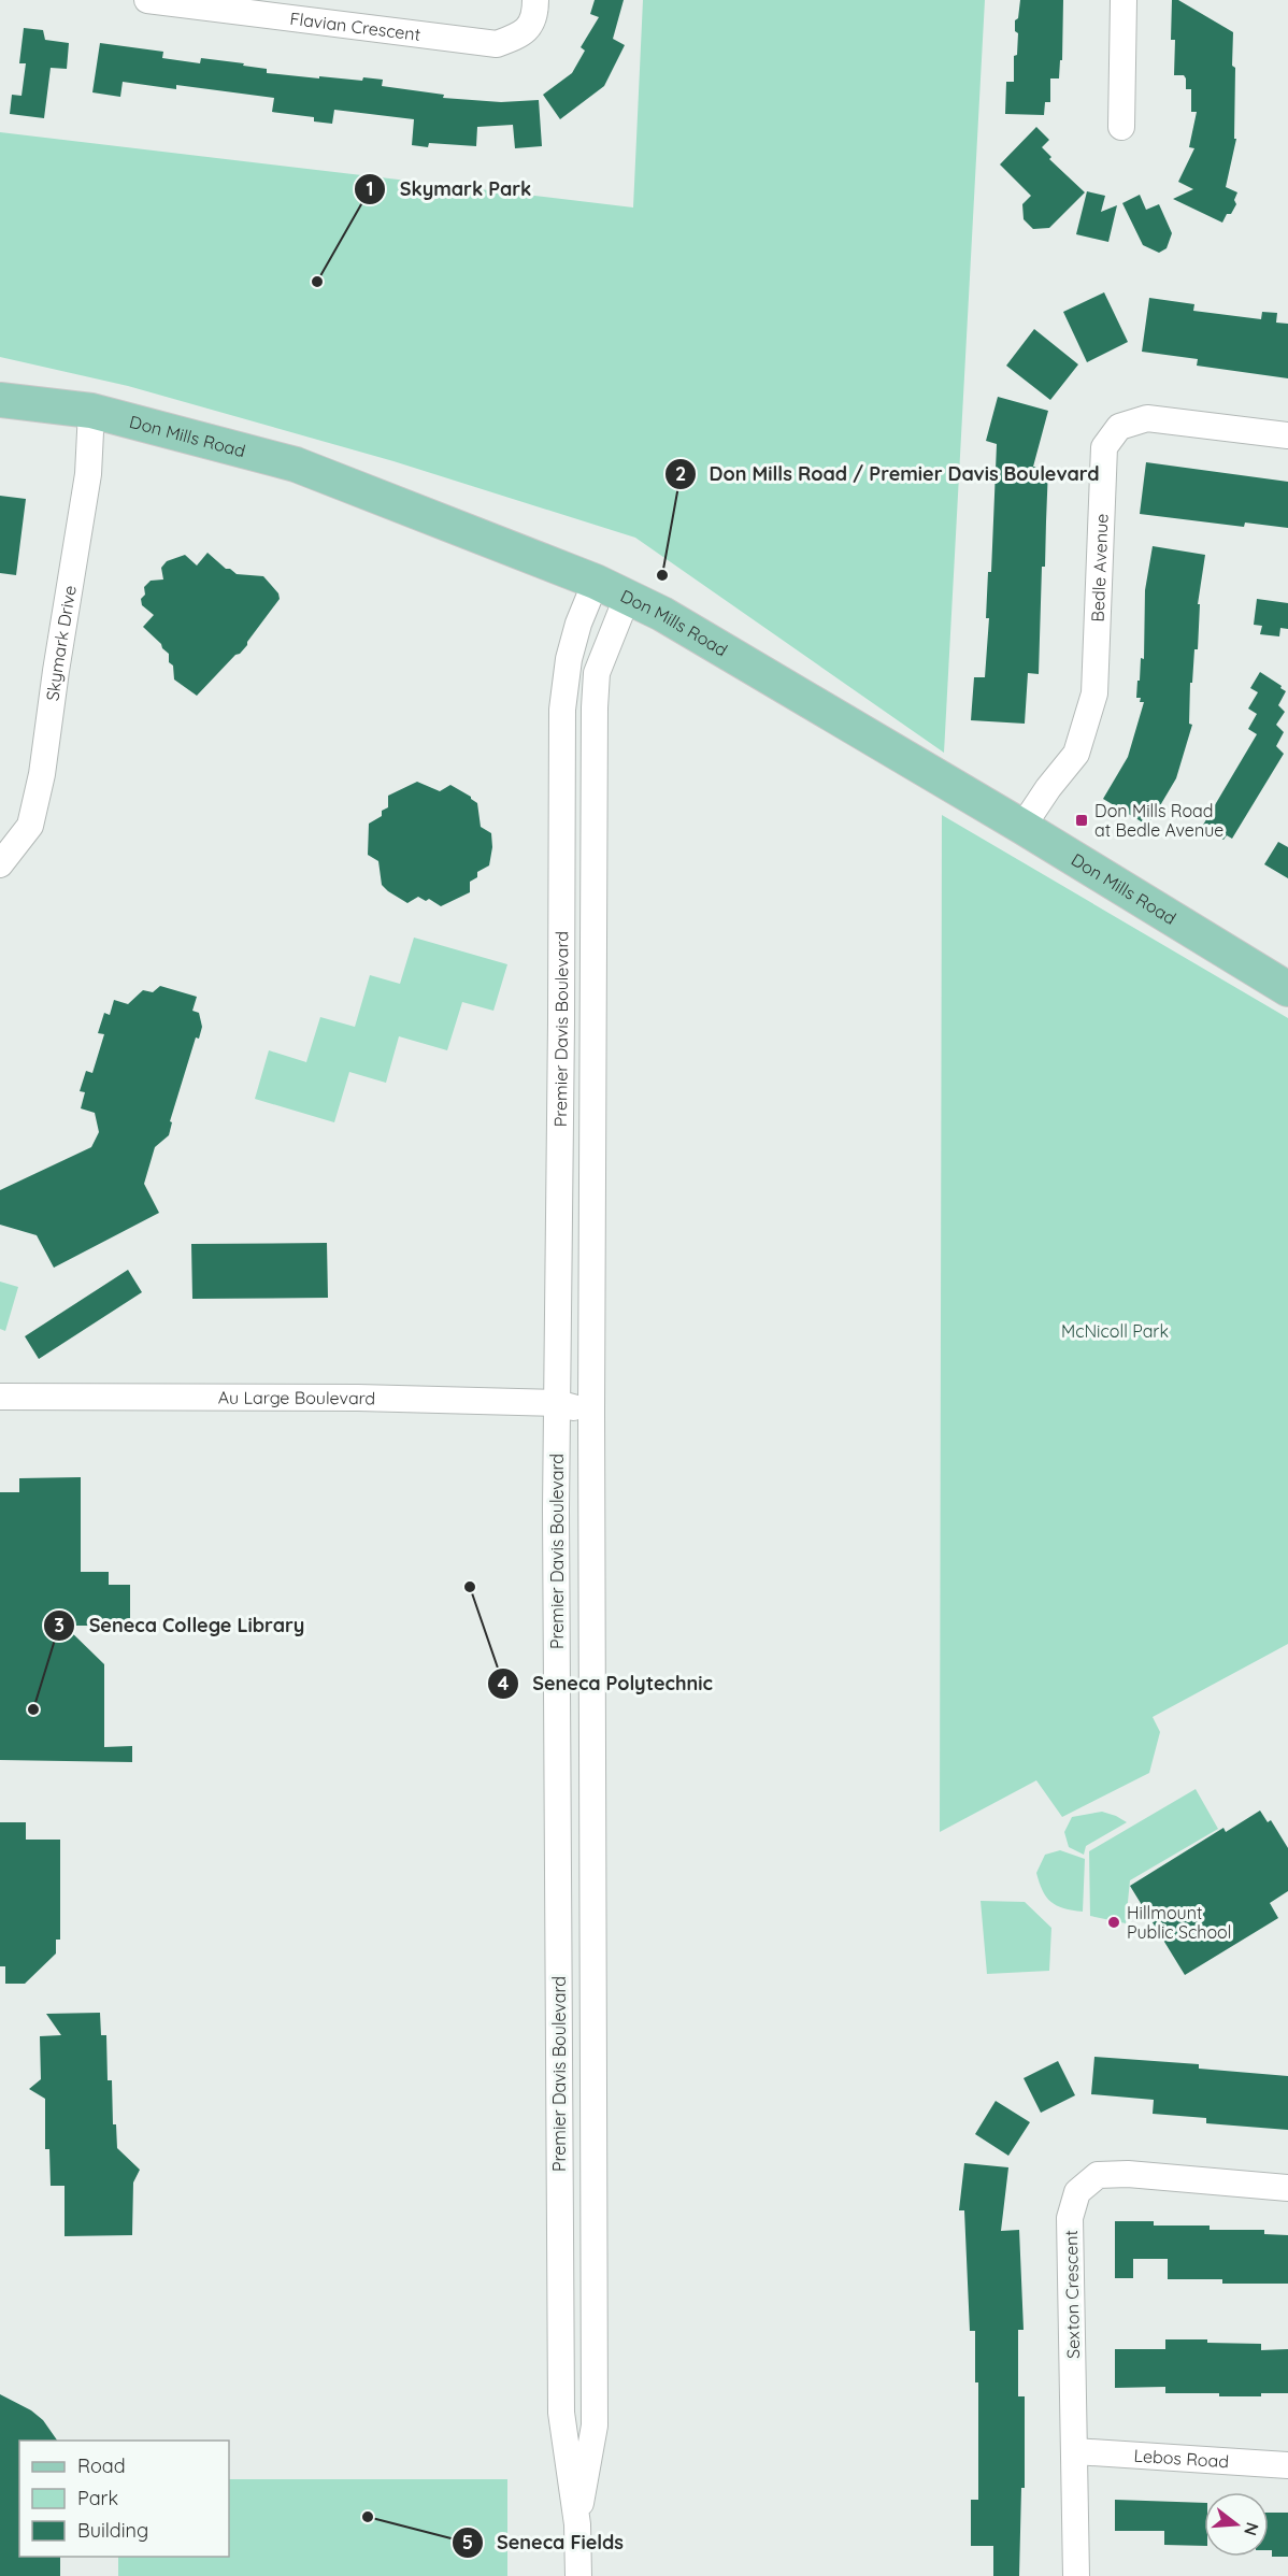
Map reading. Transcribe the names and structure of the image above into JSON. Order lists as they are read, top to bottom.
{
  "streets": {
    "main road": ["Don Mills Road"],
    "street": [
      "Flavian Crescent",
      "Bedle Avenue",
      "Skymark Drive",
      "Premier Davis Boulevard",
      "Au Large Boulevard",
      "Sexton Crescent",
      "Lebos Road"
    ]
  },
  "crossings": [
    ["Don Mills Road", "Bedle Avenue"],
    ["Don Mills Road", "Skymark Drive"],
    ["Don Mills Road", "Premier Davis Boulevard"],
    ["Premier Davis Boulevard", "Au Large Boulevard"],
    ["Sexton Crescent", "Lebos Road"]
  ],
  "parks": ["McNicoll Park"],
  "places": {
    "other": [
      "Skymark Park",
      "Don Mills Road / Premier Davis Boulevard",
      "Seneca Polytechnic",
      "Seneca College Library",
      "Hillmount Public School",
      "Seneca Fields"
    ],
    "transit": ["Don Mills Road at Bedle Avenue"]
  },
  "legend": ["Road", "Park", "Building"],
  "north": "right"
}
